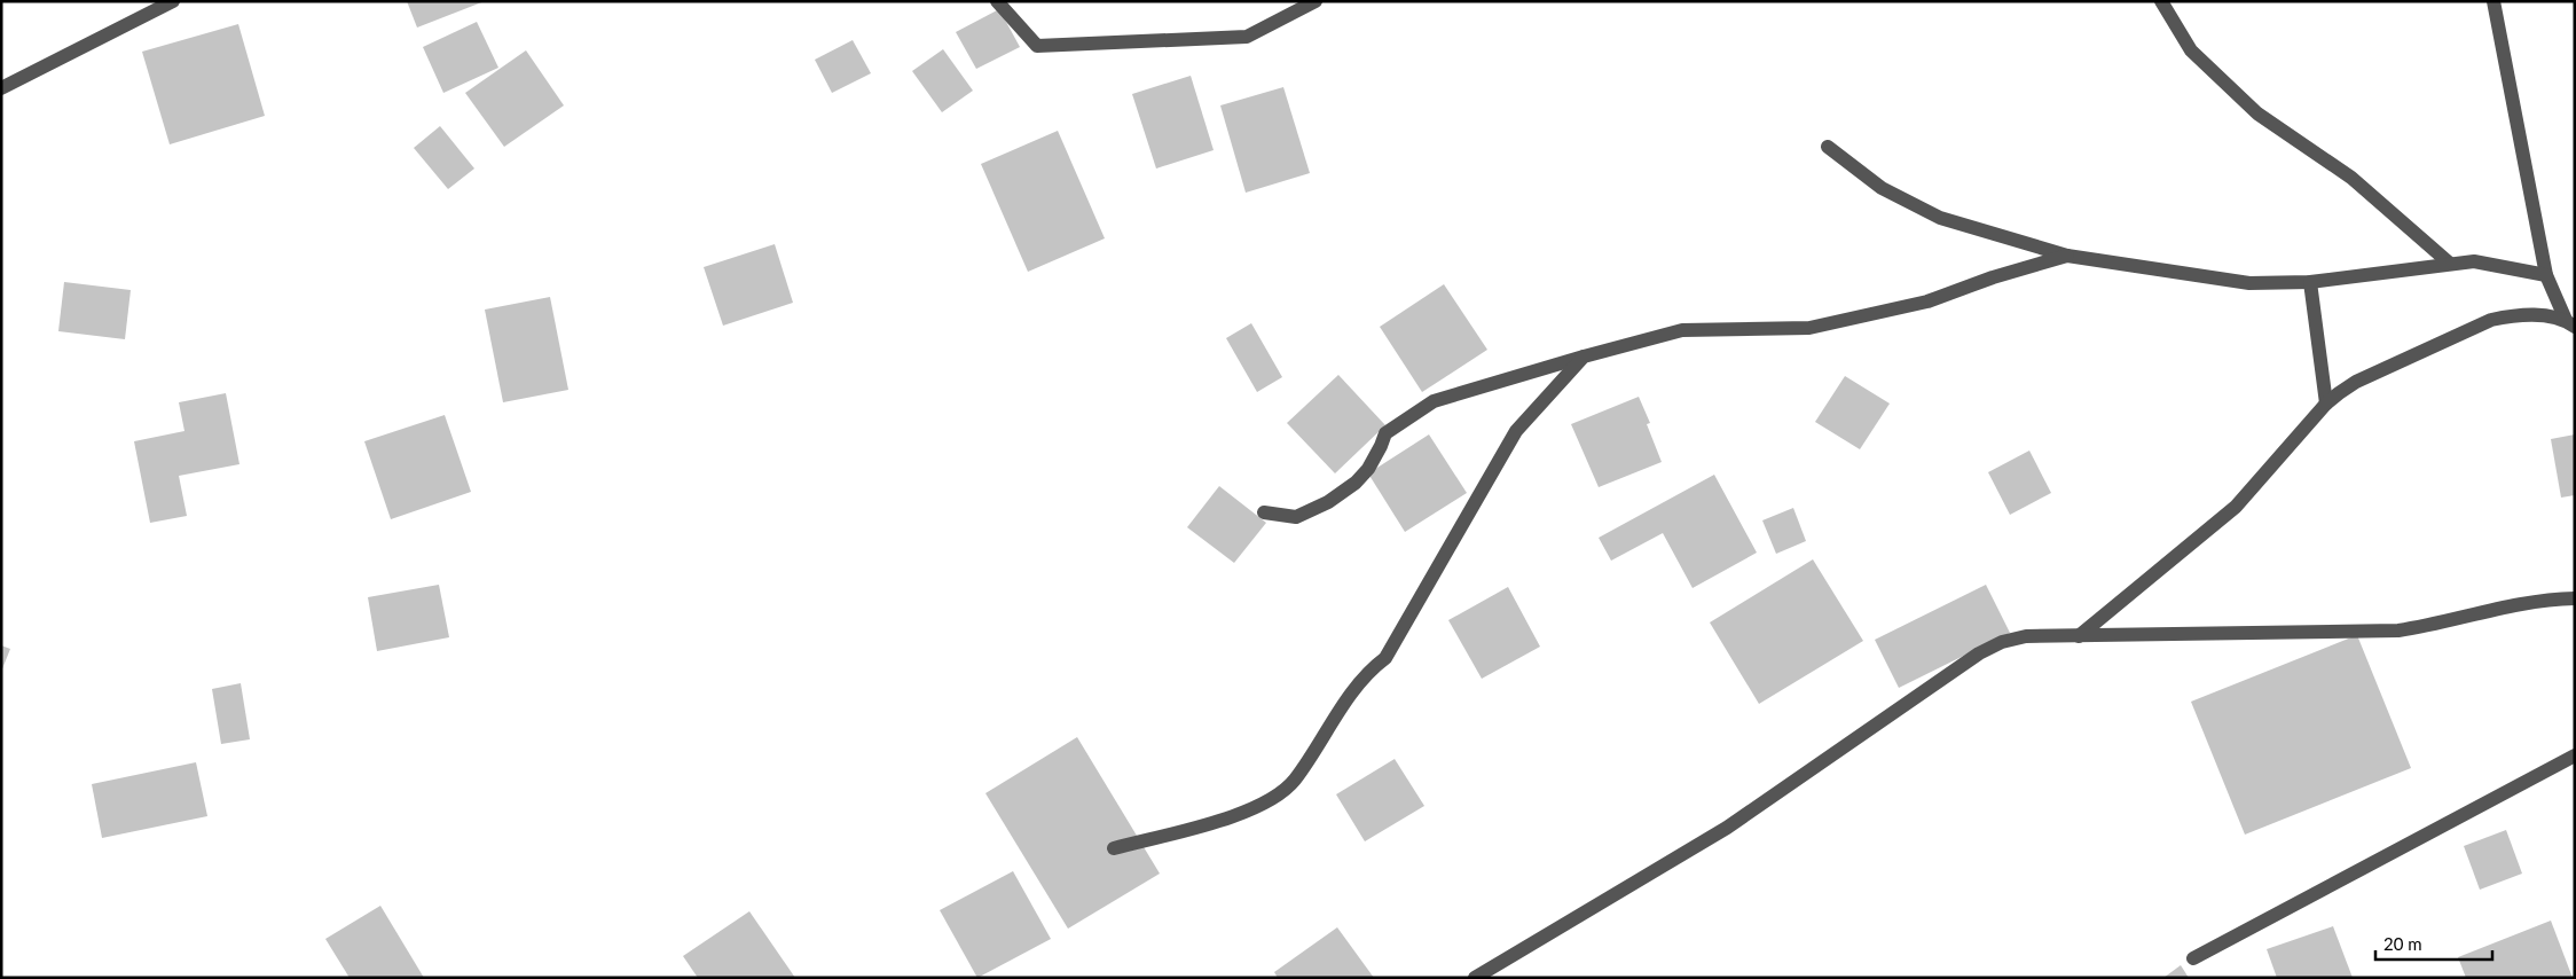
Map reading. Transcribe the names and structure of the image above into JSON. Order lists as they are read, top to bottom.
{
  "scale_bar": "20 m"
}
